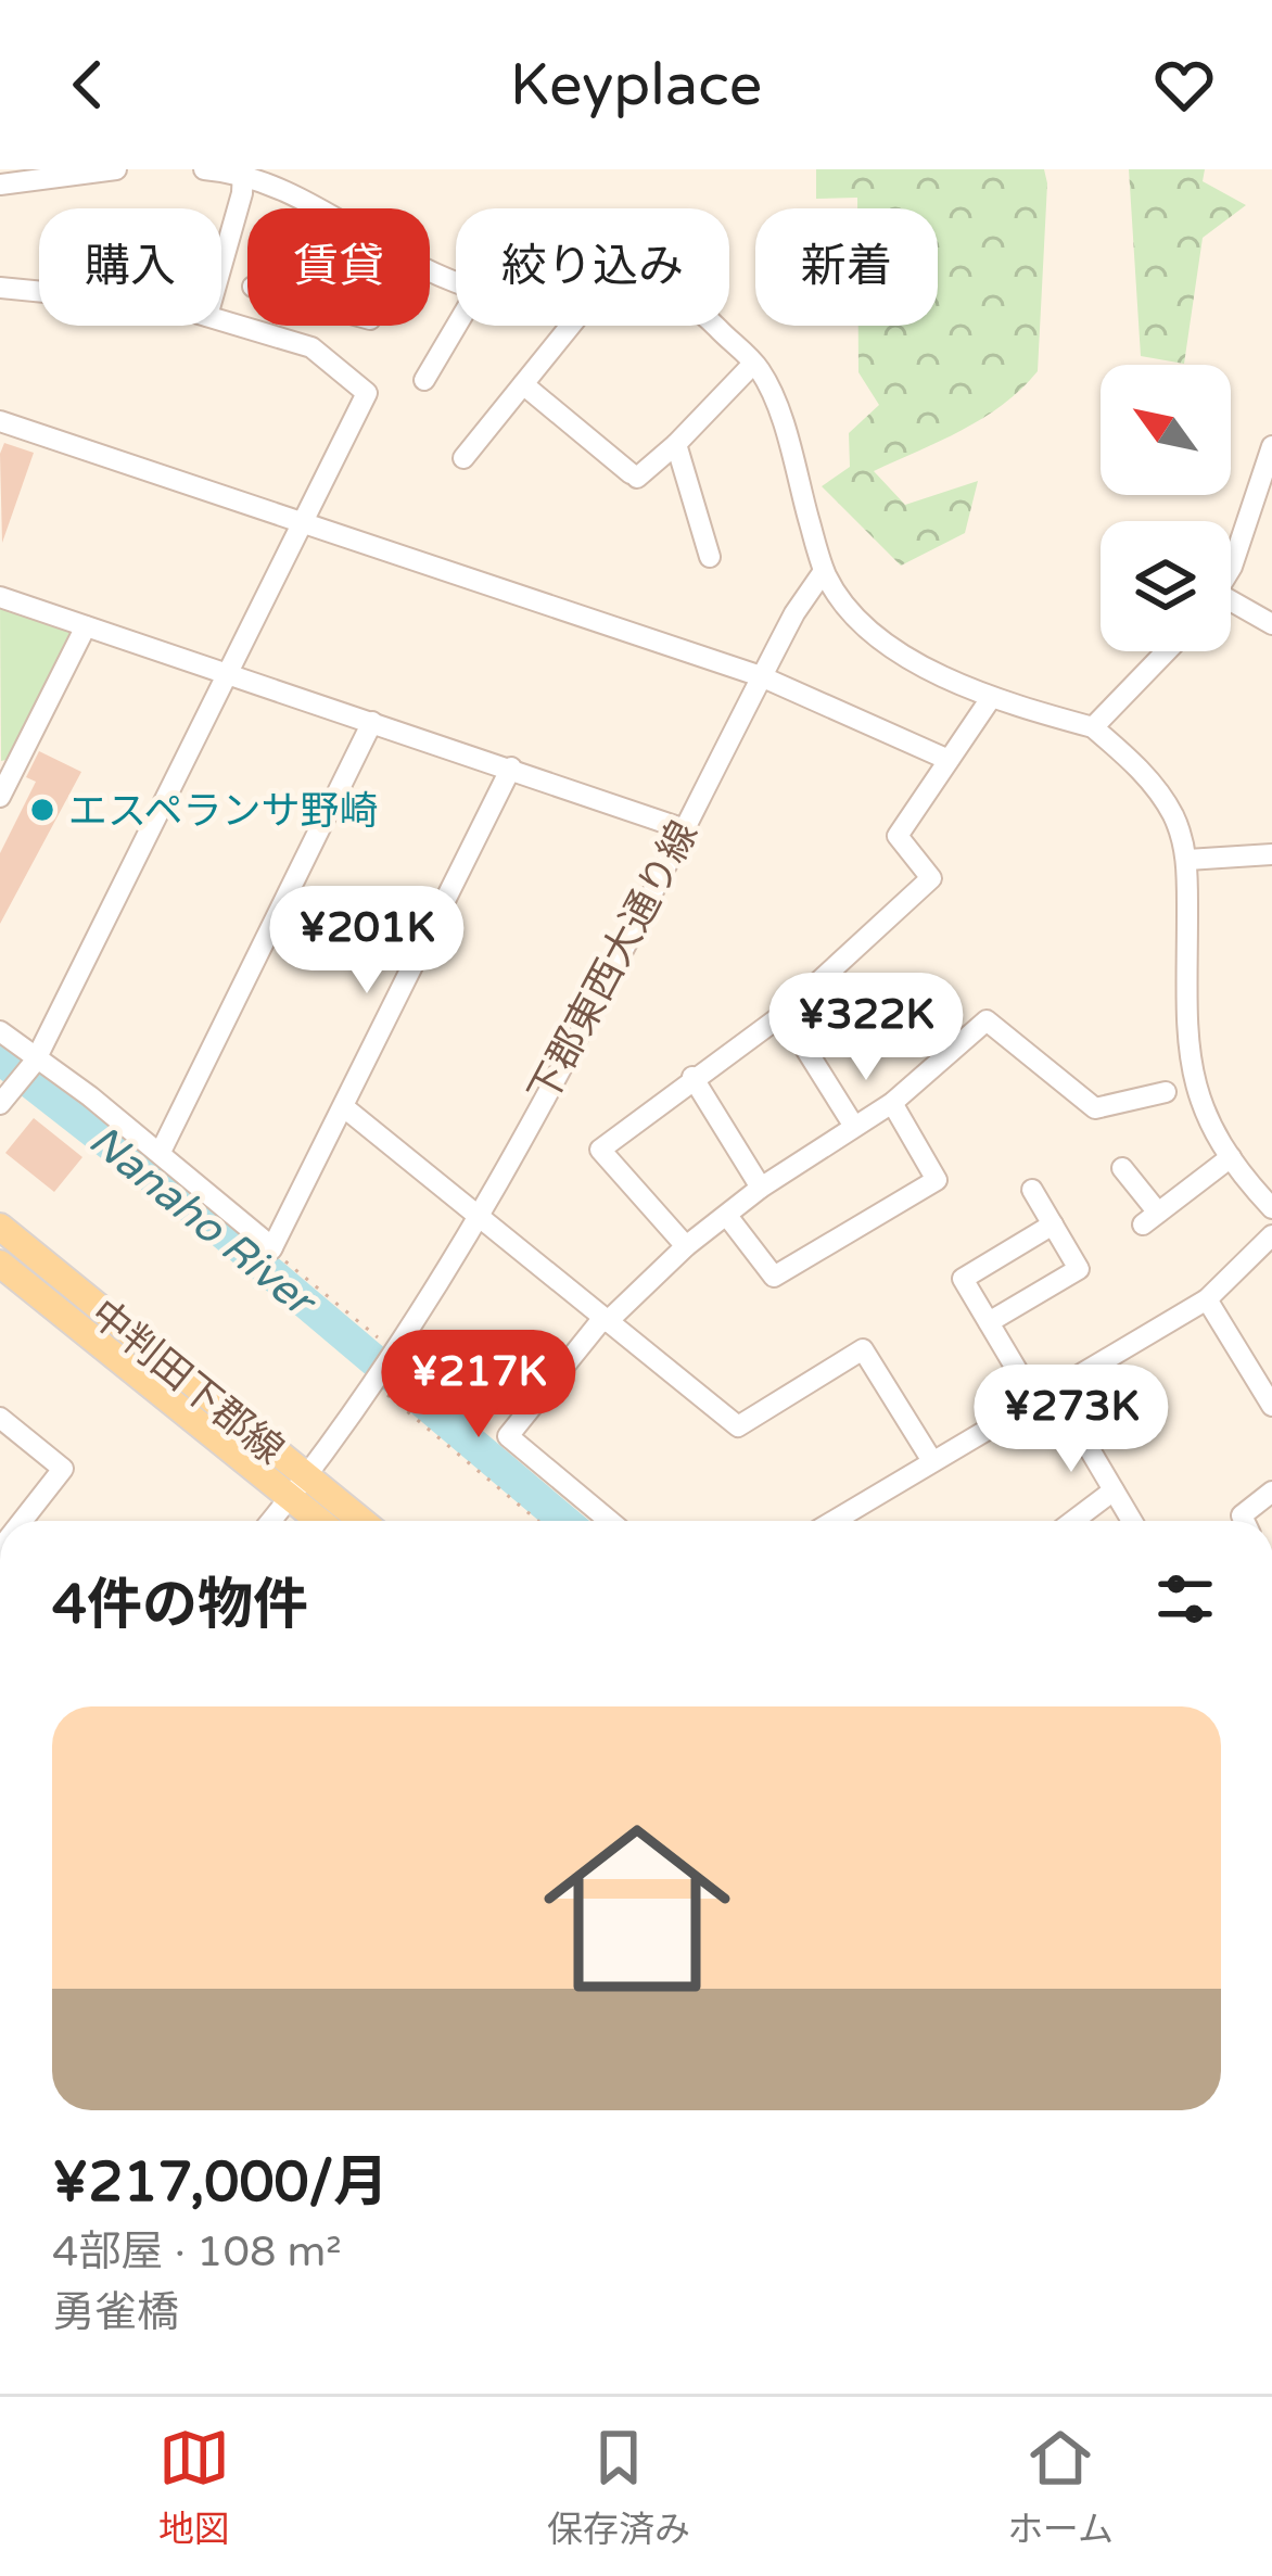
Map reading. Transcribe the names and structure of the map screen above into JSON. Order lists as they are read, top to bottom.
{
  "streets": {
    "main road": ["中判田下郡線"],
    "street": ["下郡東西大通り線"]
  },
  "water": ["Nanaho River"],
  "places": ["エスペランサ野崎"],
  "north": "top left",
  "page": {
    "header": "Keyplace",
    "chip": [
      "購入",
      "賃貸",
      "絞り込み",
      "新着"
    ],
    "price": [
      "¥201K",
      "¥322K",
      "¥217K",
      "¥273K"
    ],
    "heading": "4件の物件",
    "list": [
      {
        "name": "¥217,000/月",
        "note": "4部屋 · 108 m² · 勇雀橋"
      }
    ],
    "tabs": ["地図", "保存済み", "ホーム"]
  }
}
